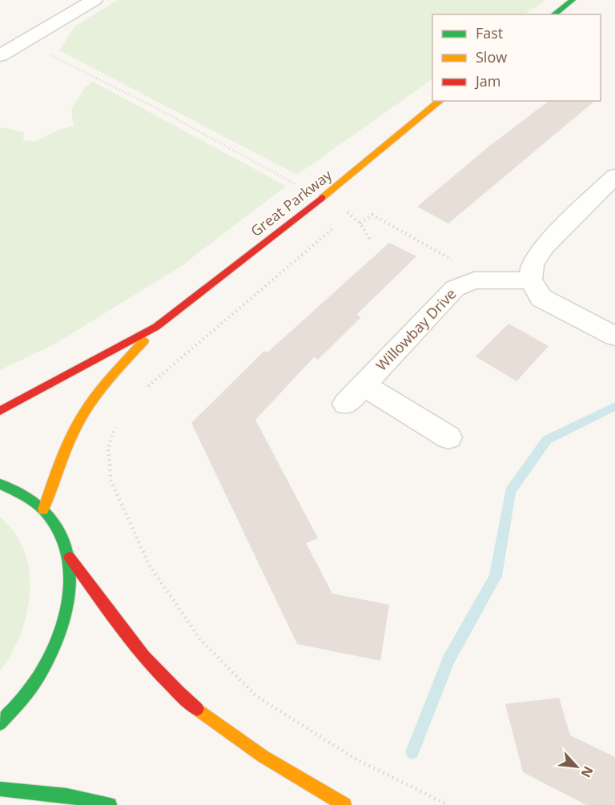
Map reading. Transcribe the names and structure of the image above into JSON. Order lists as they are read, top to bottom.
{
  "streets": {
    "street": ["Great Parkway", "Willowbay Drive"]
  },
  "legend": ["Fast", "Slow", "Jam"],
  "north": "bottom right"
}
